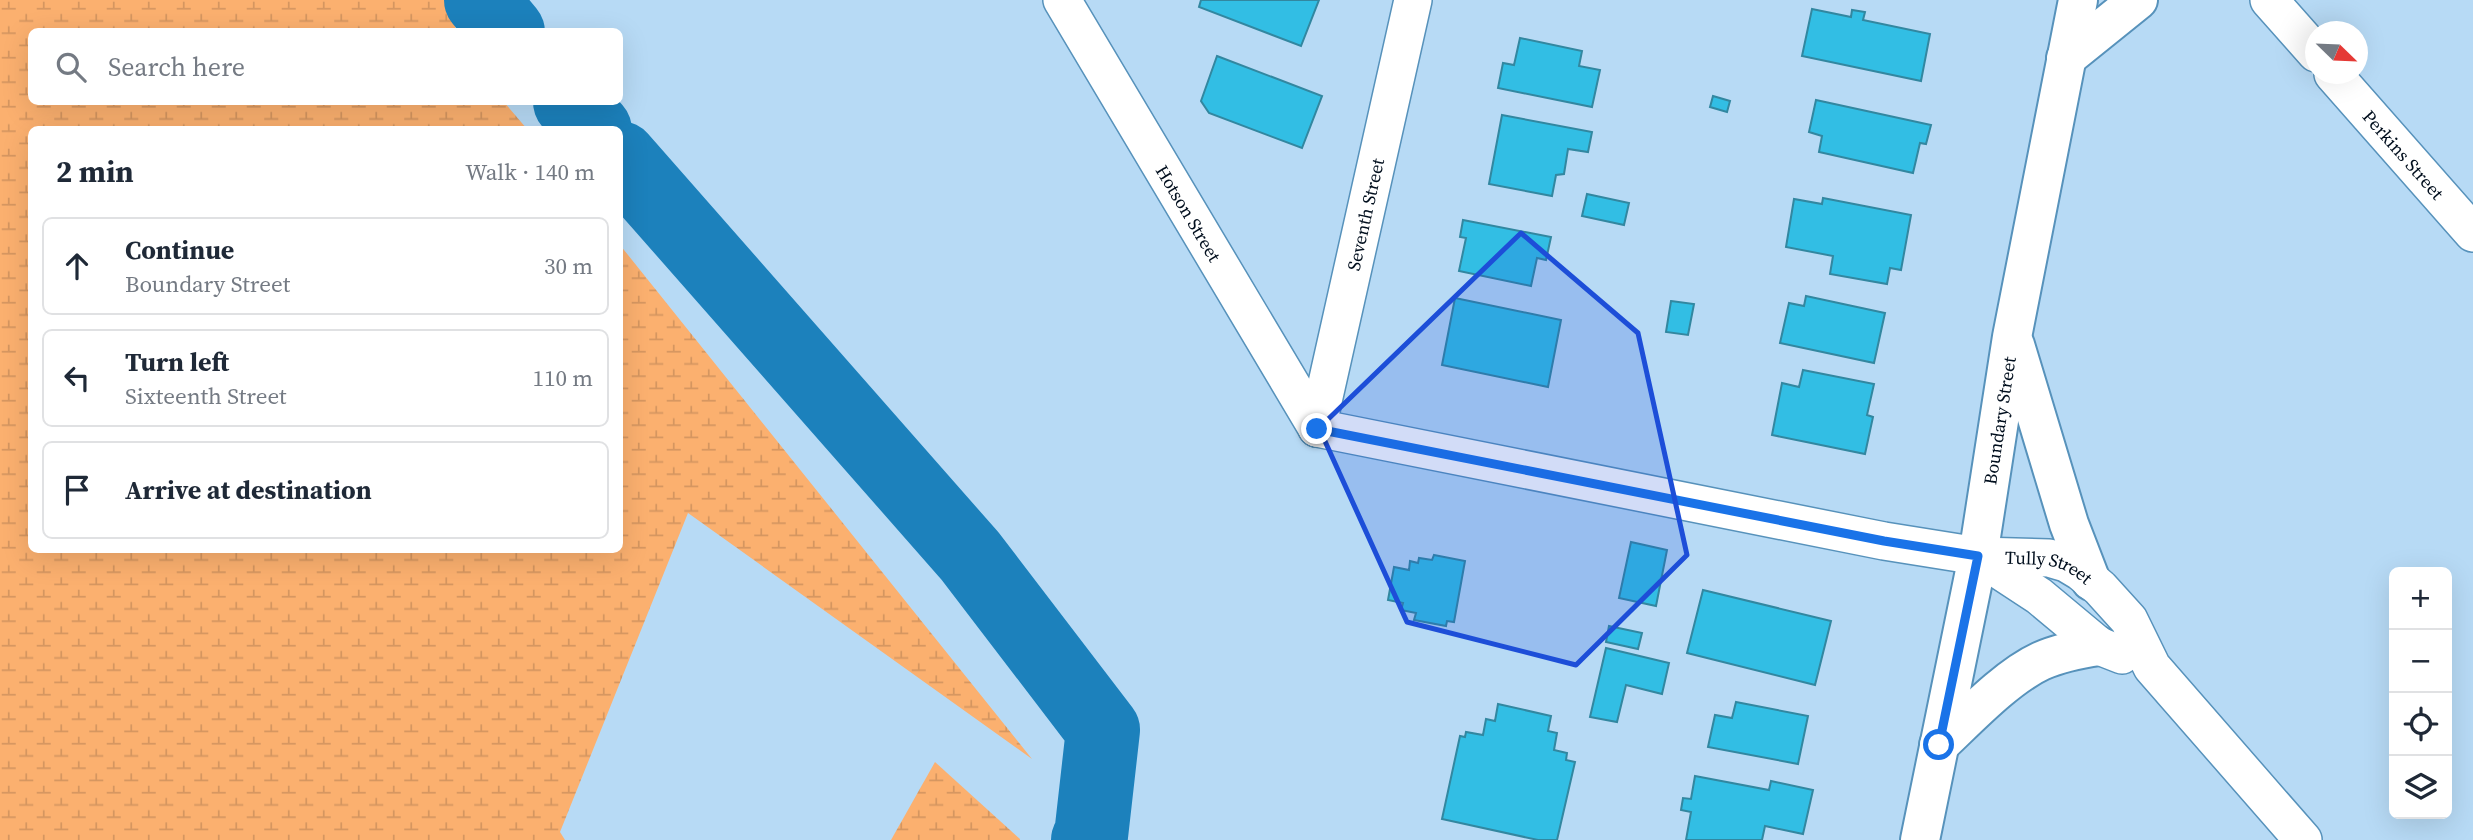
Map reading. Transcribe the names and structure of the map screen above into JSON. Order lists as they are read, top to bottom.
{
  "streets": {
    "main road": ["Boundary Street"],
    "street": [
      "Perkins Street",
      "Hotson Street",
      "Seventh Street",
      "Tully Street"
    ]
  },
  "crossings": [
    ["Hotson Street", "Seventh Street"],
    ["Boundary Street", "Tully Street"]
  ],
  "north": "bottom right",
  "page": {
    "search": "Search here",
    "heading": ["2 min", "Walk · 140 m"],
    "list": [
      ["Continue", "Boundary Street", "30 m"],
      ["Turn left", "Sixteenth Street", "110 m"],
      "Arrive at destination"
    ],
    "map_buttons": ["+", "−"]
  }
}
